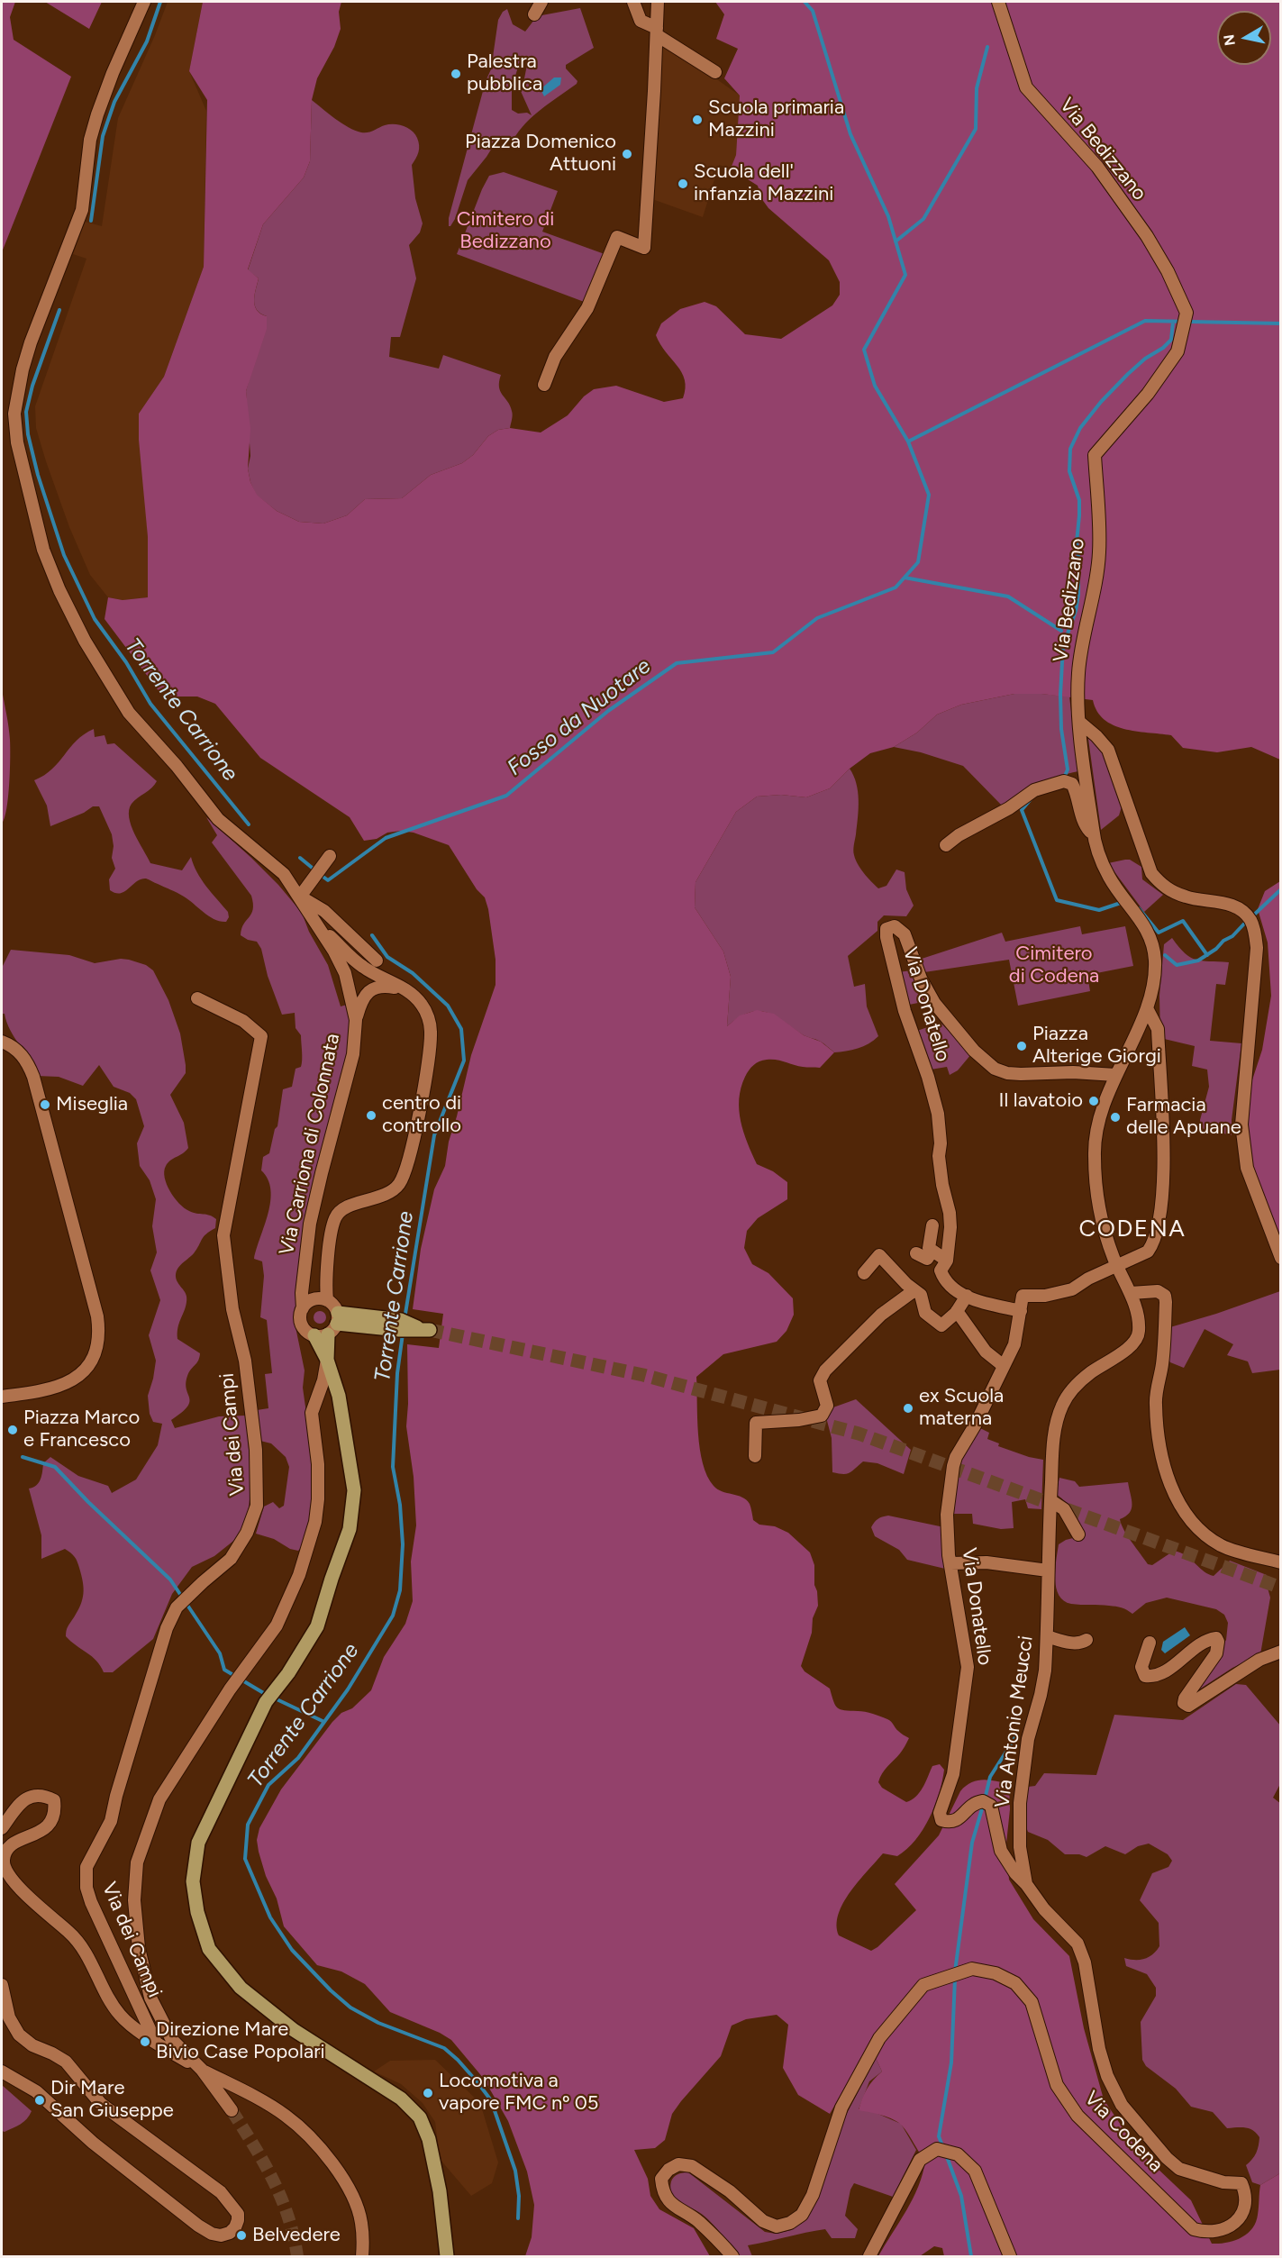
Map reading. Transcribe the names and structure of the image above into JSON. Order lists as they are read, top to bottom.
{
  "streets": {
    "main road": ["Via Carriona di Colonnata"],
    "street": [
      "Via Bedizzano",
      "Via Donatello",
      "Via dei Campi",
      "Via Antonio Meucci",
      "Via Codena"
    ]
  },
  "crossings": [
    ["Via Bedizzano", "Via Donatello"],
    ["Via Bedizzano", "Via Antonio Meucci"],
    ["Via Donatello", "Via Antonio Meucci"],
    ["Via Donatello", "Via Codena"],
    ["Via Antonio Meucci", "Via Codena"]
  ],
  "districts": ["CODENA"],
  "water": ["Torrente Carrione", "Fosso da Nuotare"],
  "parks": ["Cimitero di Bedizzano", "Cimitero di Codena"],
  "places": [
    "Palestra pubblica",
    "Scuola primaria Mazzini",
    "Piazza Domenico Attuoni",
    "Scuola dell' infanzia Mazzini",
    "Piazza Alterige Giorgi",
    "Il lavatoio",
    "Miseglia",
    "centro di controllo",
    "Farmacia delle Apuane",
    "ex Scuola materna",
    "Piazza Marco e Francesco",
    "Direzione Mare Bivio Case Popolari",
    "Locomotiva a vapore FMC nº 05",
    "Dir Mare San Giuseppe",
    "Belvedere"
  ],
  "north": "left"
}
